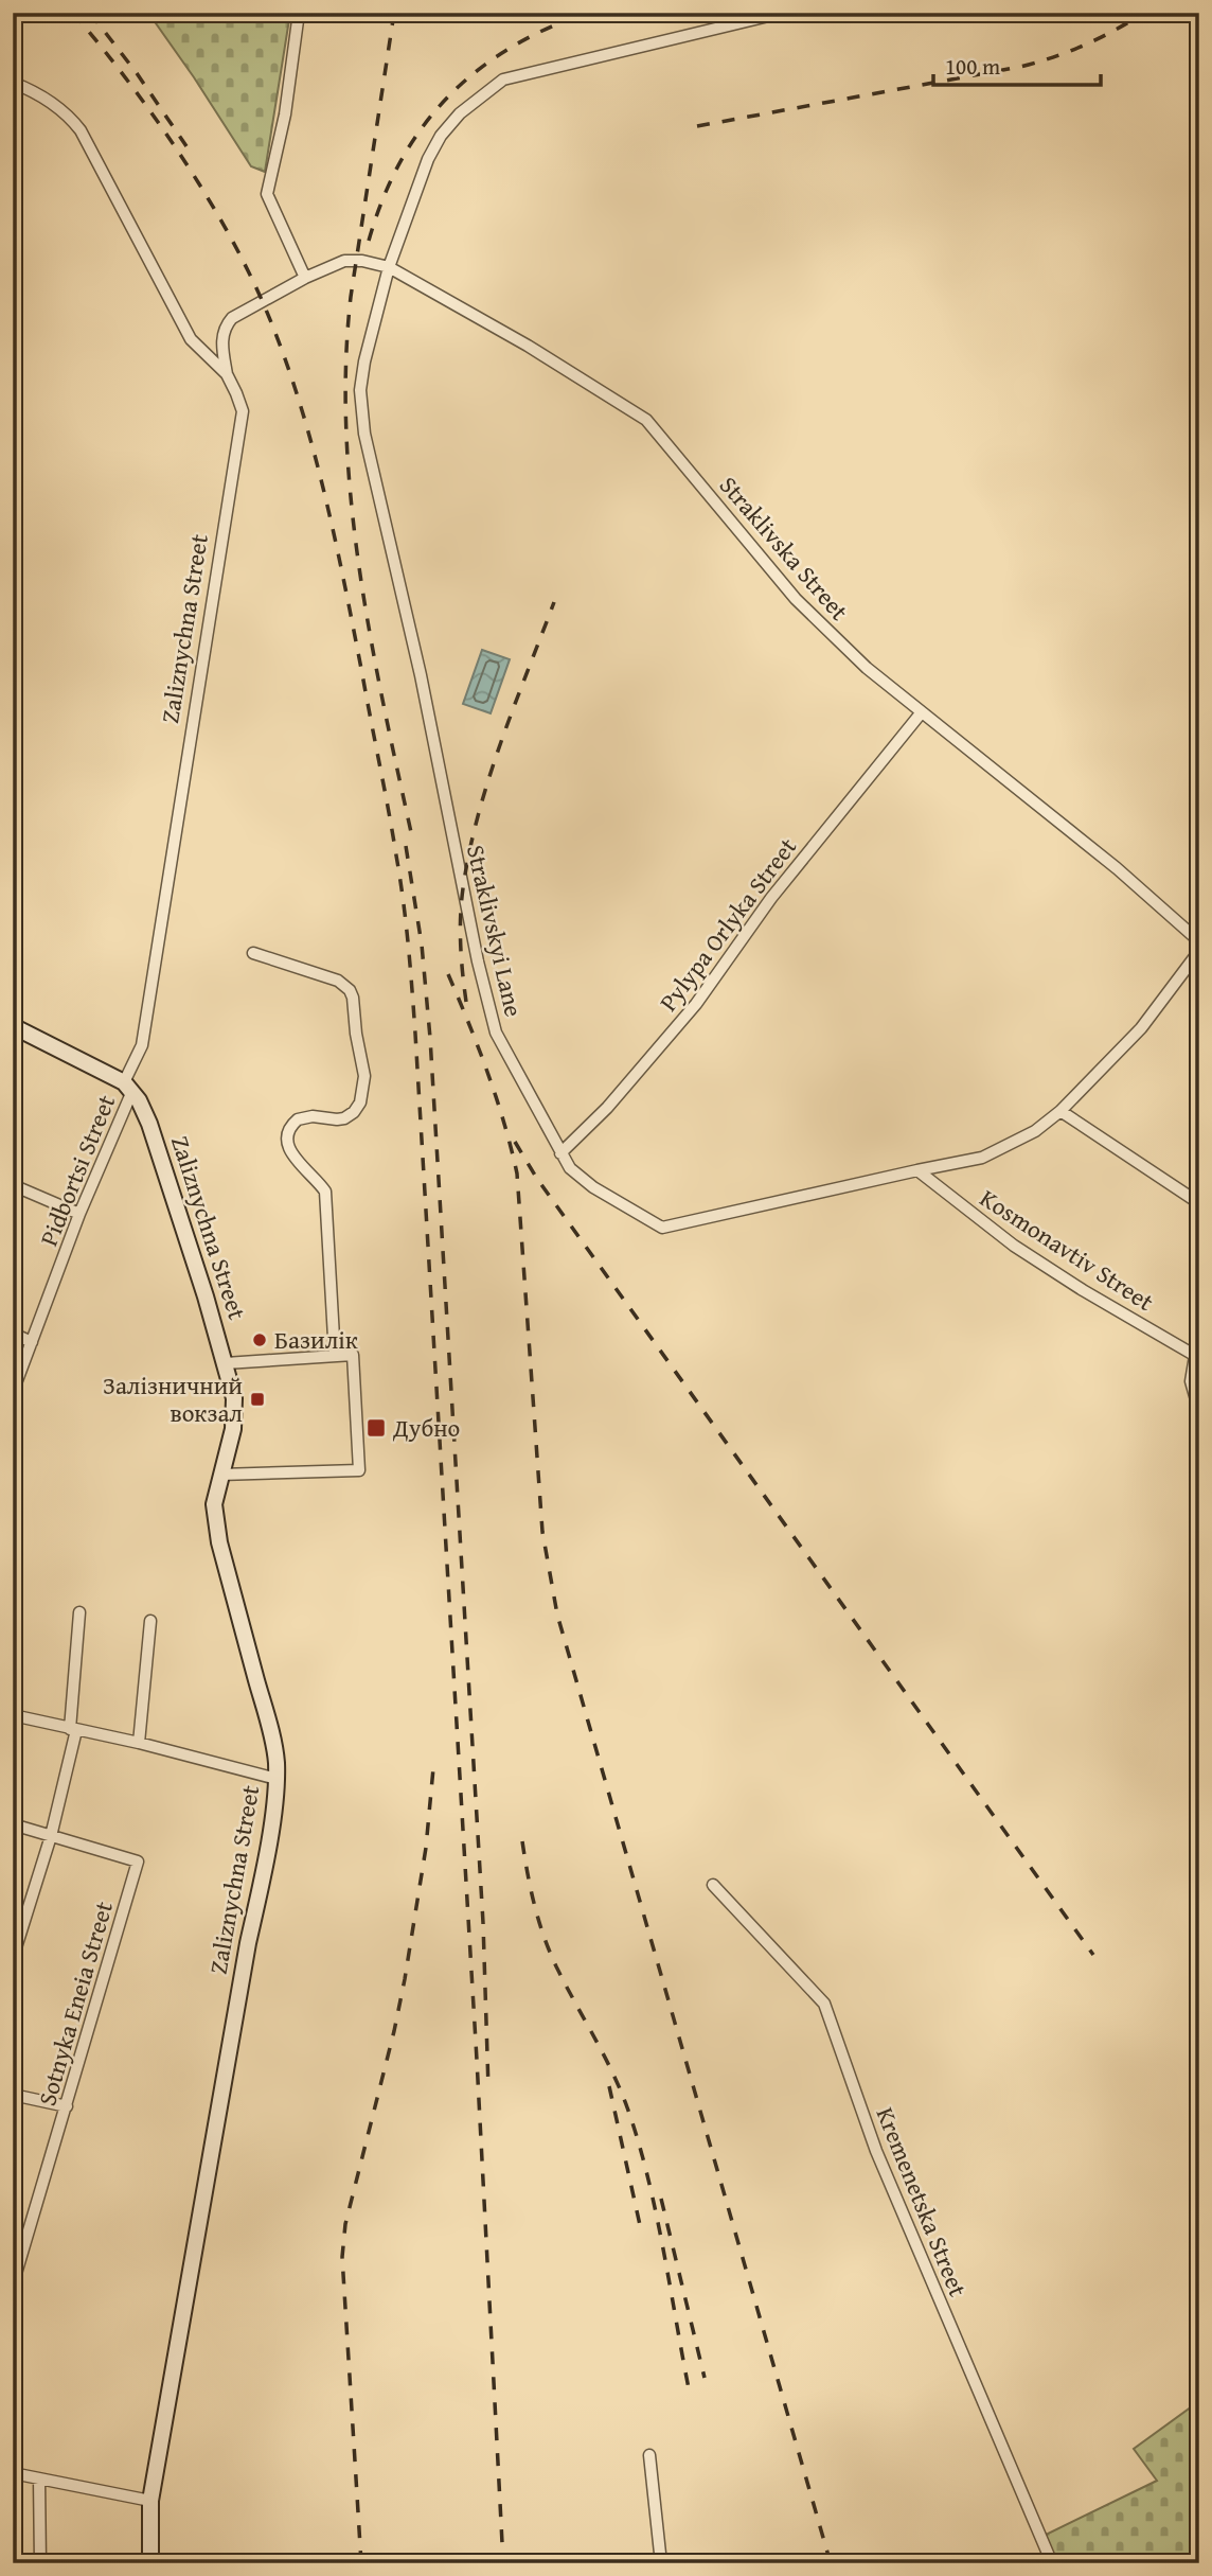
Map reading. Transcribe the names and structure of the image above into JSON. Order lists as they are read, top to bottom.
{
  "streets": {
    "main road": ["Zaliznychna Street"],
    "street": [
      "Straklivska Street",
      "Pylypa Orlyka Street",
      "Straklivskyi Lane",
      "Pidbortsi Street",
      "Kosmonavtiv Street",
      "Sotnyka Eneia Street",
      "Kremenetska Street"
    ]
  },
  "crossings": [
    ["Straklivska Street", "Zaliznychna Street"],
    ["Straklivska Street", "Pylypa Orlyka Street"],
    ["Straklivska Street", "Straklivskyi Lane"],
    ["Zaliznychna Street", "Pidbortsi Street"],
    ["Pylypa Orlyka Street", "Straklivskyi Lane"],
    ["Straklivskyi Lane", "Kosmonavtiv Street"]
  ],
  "places": {
    "other": ["Базилік"],
    "transit": ["Залізничний вокзал", "Дубно"]
  },
  "scale_bar": "100 m"
}
